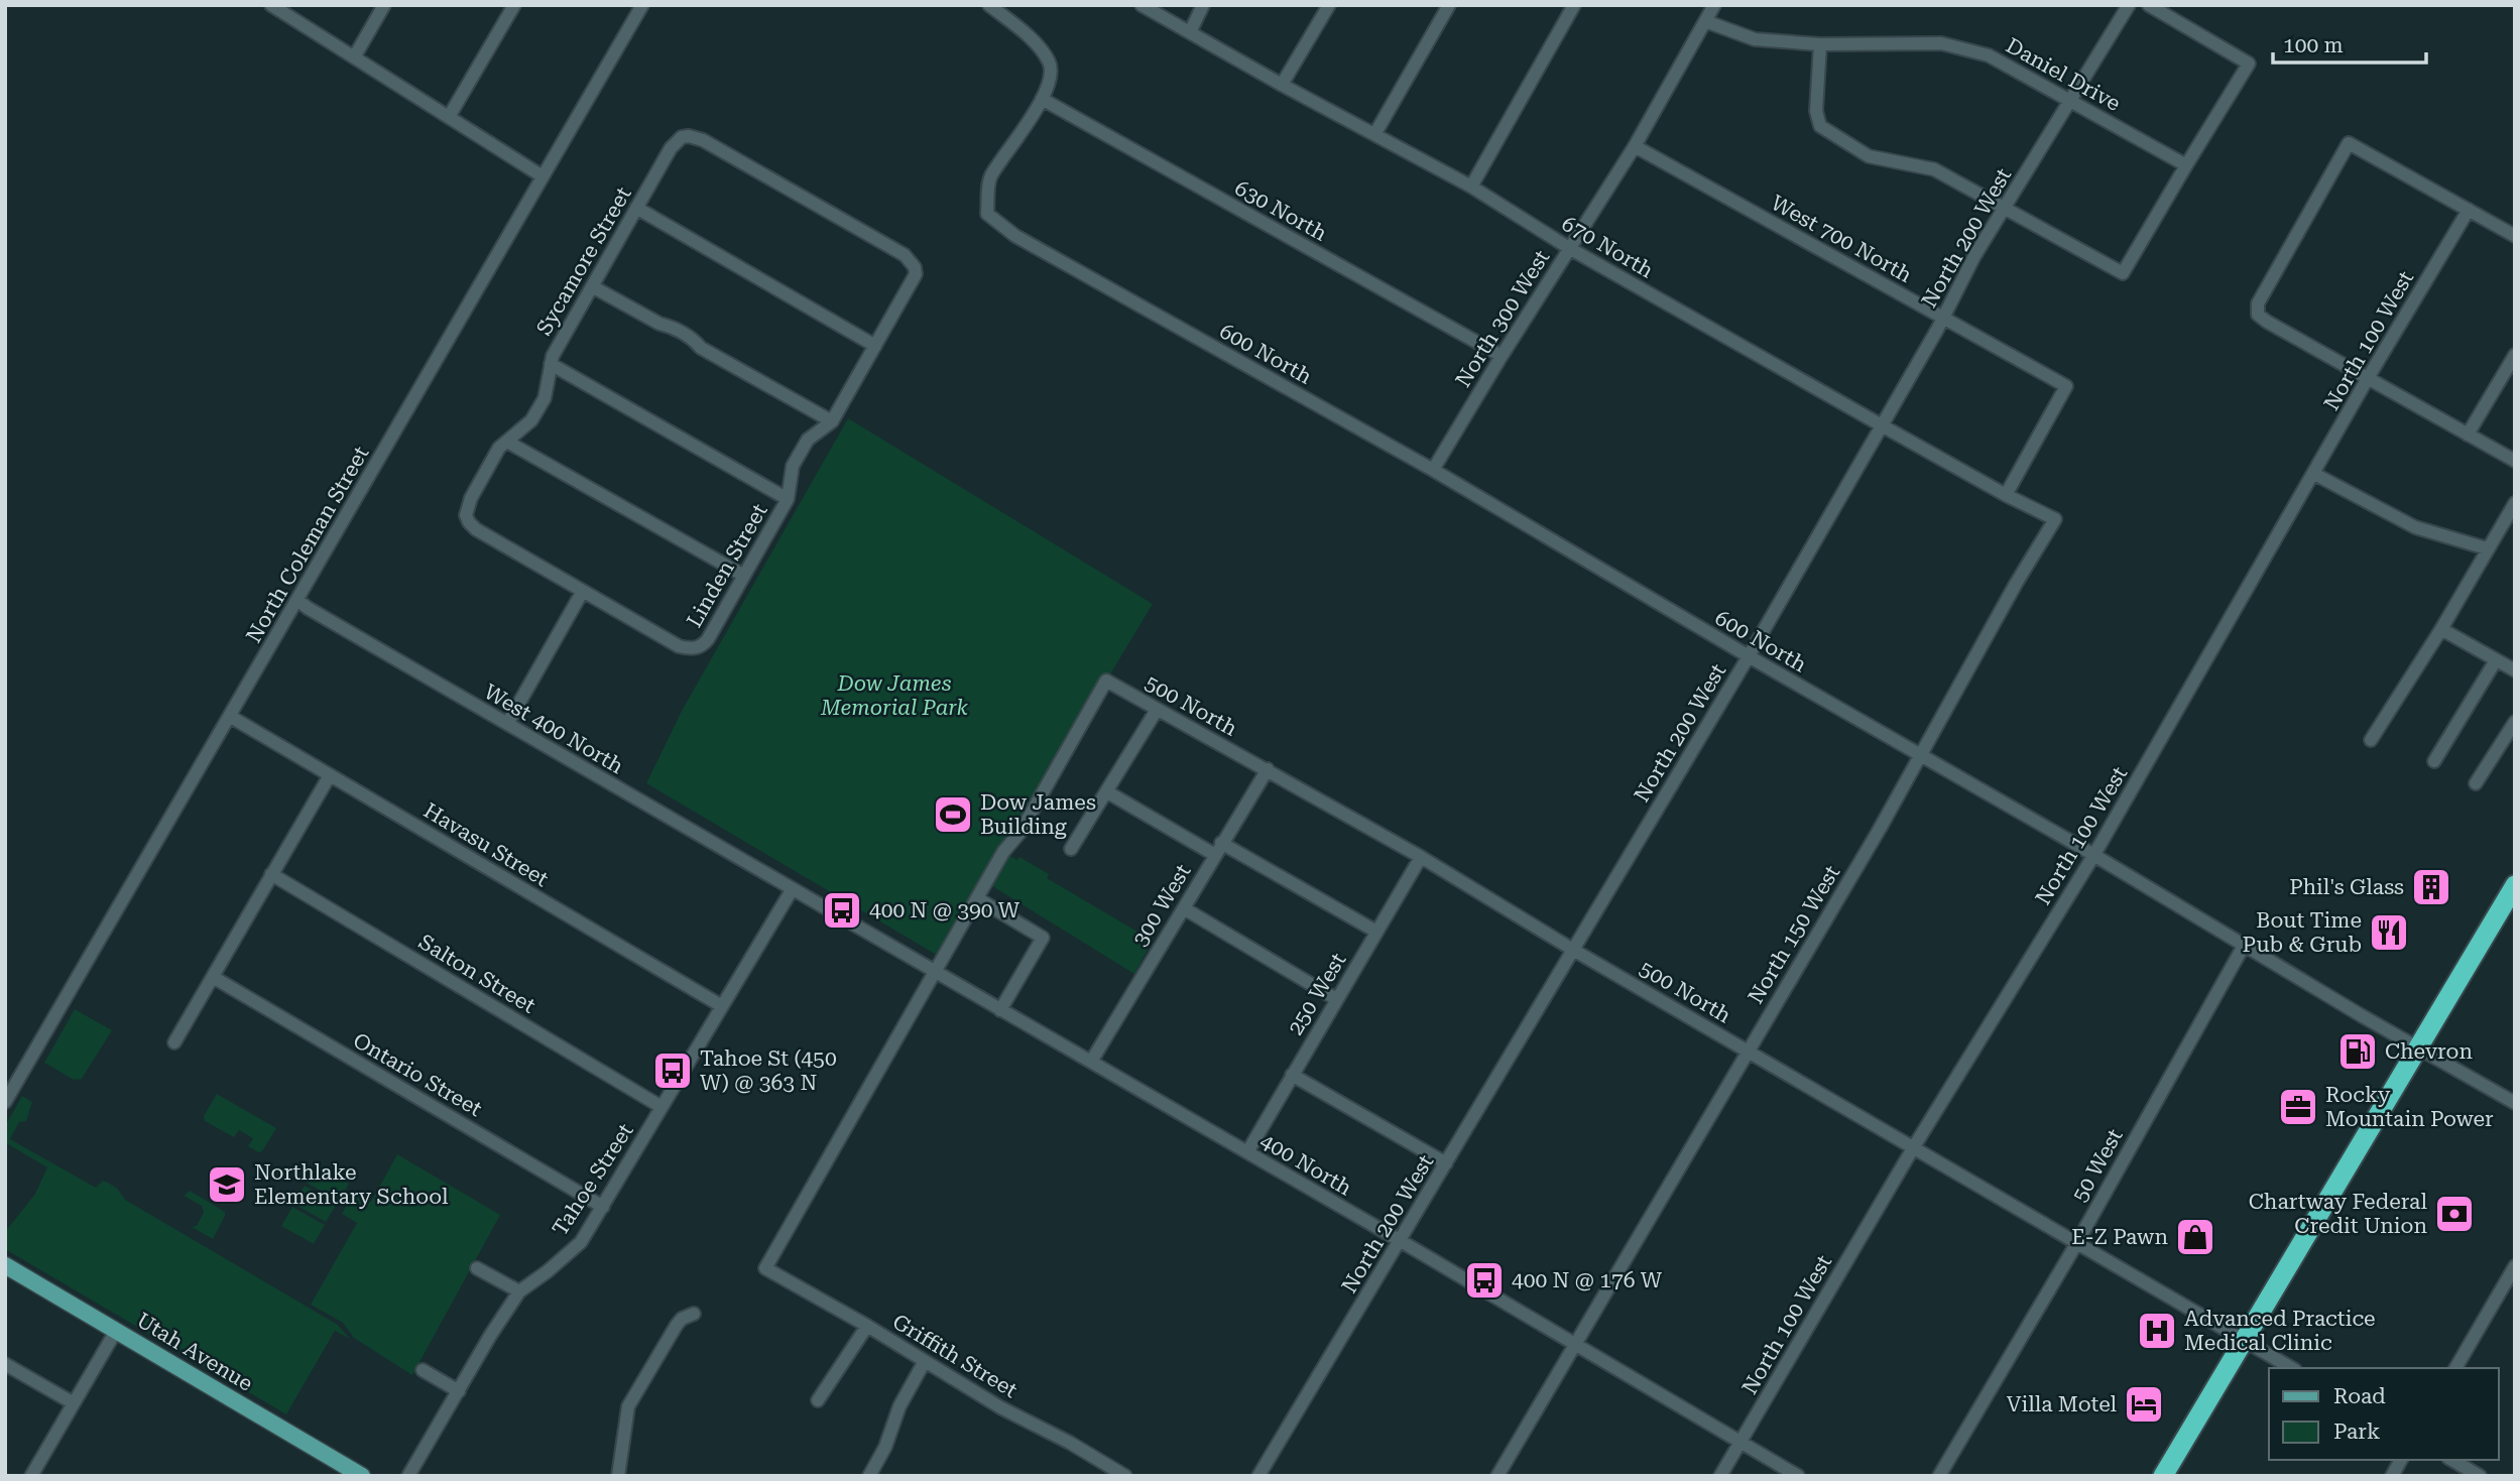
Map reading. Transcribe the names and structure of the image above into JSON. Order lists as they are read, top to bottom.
{
  "streets": {
    "main road": ["Utah Avenue"],
    "street": [
      "Daniel Drive",
      "630 North",
      "North 200 West",
      "West 700 North",
      "670 North",
      "Sycamore Street",
      "North 300 West",
      "North 100 West",
      "600 North",
      "North Coleman Street",
      "Linden Street",
      "500 North",
      "West 400 North",
      "Havasu Street",
      "300 West",
      "North 150 West",
      "Salton Street",
      "250 West",
      "Ontario Street",
      "400 North",
      "50 West",
      "Tahoe Street",
      "Griffith Street"
    ]
  },
  "crossings": [
    ["Daniel Drive", "North 200 West"],
    ["Daniel Drive", "North 300 West"],
    ["630 North", "North 300 West"],
    ["630 North", "600 North"],
    ["North 200 West", "West 700 North"],
    ["North 200 West", "670 North"],
    ["North 200 West", "600 North"],
    ["North 200 West", "500 North"],
    ["North 200 West", "400 North"],
    ["West 700 North", "670 North"],
    ["West 700 North", "North 300 West"],
    ["670 North", "North 300 West"],
    ["670 North", "North 150 West"],
    ["Sycamore Street", "Linden Street"],
    ["North 300 West", "600 North"],
    ["North 100 West", "600 North"],
    ["North 100 West", "500 North"],
    ["North 100 West", "400 North"],
    ["600 North", "North 150 West"],
    ["600 North", "50 West"],
    ["North Coleman Street", "West 400 North"],
    ["North Coleman Street", "Havasu Street"],
    ["500 North", "300 West"],
    ["500 North", "North 150 West"],
    ["500 North", "250 West"],
    ["500 North", "50 West"],
    ["West 400 North", "400 North"],
    ["West 400 North", "Tahoe Street"],
    ["Havasu Street", "Tahoe Street"],
    ["300 West", "400 North"],
    ["North 150 West", "400 North"],
    ["Salton Street", "Tahoe Street"],
    ["250 West", "400 North"],
    ["Ontario Street", "Tahoe Street"],
    ["400 North", "Tahoe Street"],
    ["400 North", "Griffith Street"]
  ],
  "parks": ["Dow James Memorial Park"],
  "places": {
    "sports": ["Dow James Building"],
    "building": ["Phil's Glass"],
    "bus stop": ["400 N @ 390 W", "Tahoe St (450 W) @ 363 N", "400 N @ 176 W"],
    "restaurant": ["Bout Time Pub & Grub"],
    "fuel station": ["Chevron"],
    "office": ["Rocky Mountain Power"],
    "school or university": ["Northlake Elementary School"],
    "bank": ["Chartway Federal Credit Union"],
    "shop": ["E-Z Pawn"],
    "hospital": ["Advanced Practice Medical Clinic"],
    "hotel": ["Villa Motel"]
  },
  "legend": ["Road", "Park"],
  "scale_bar": "100 m"
}
